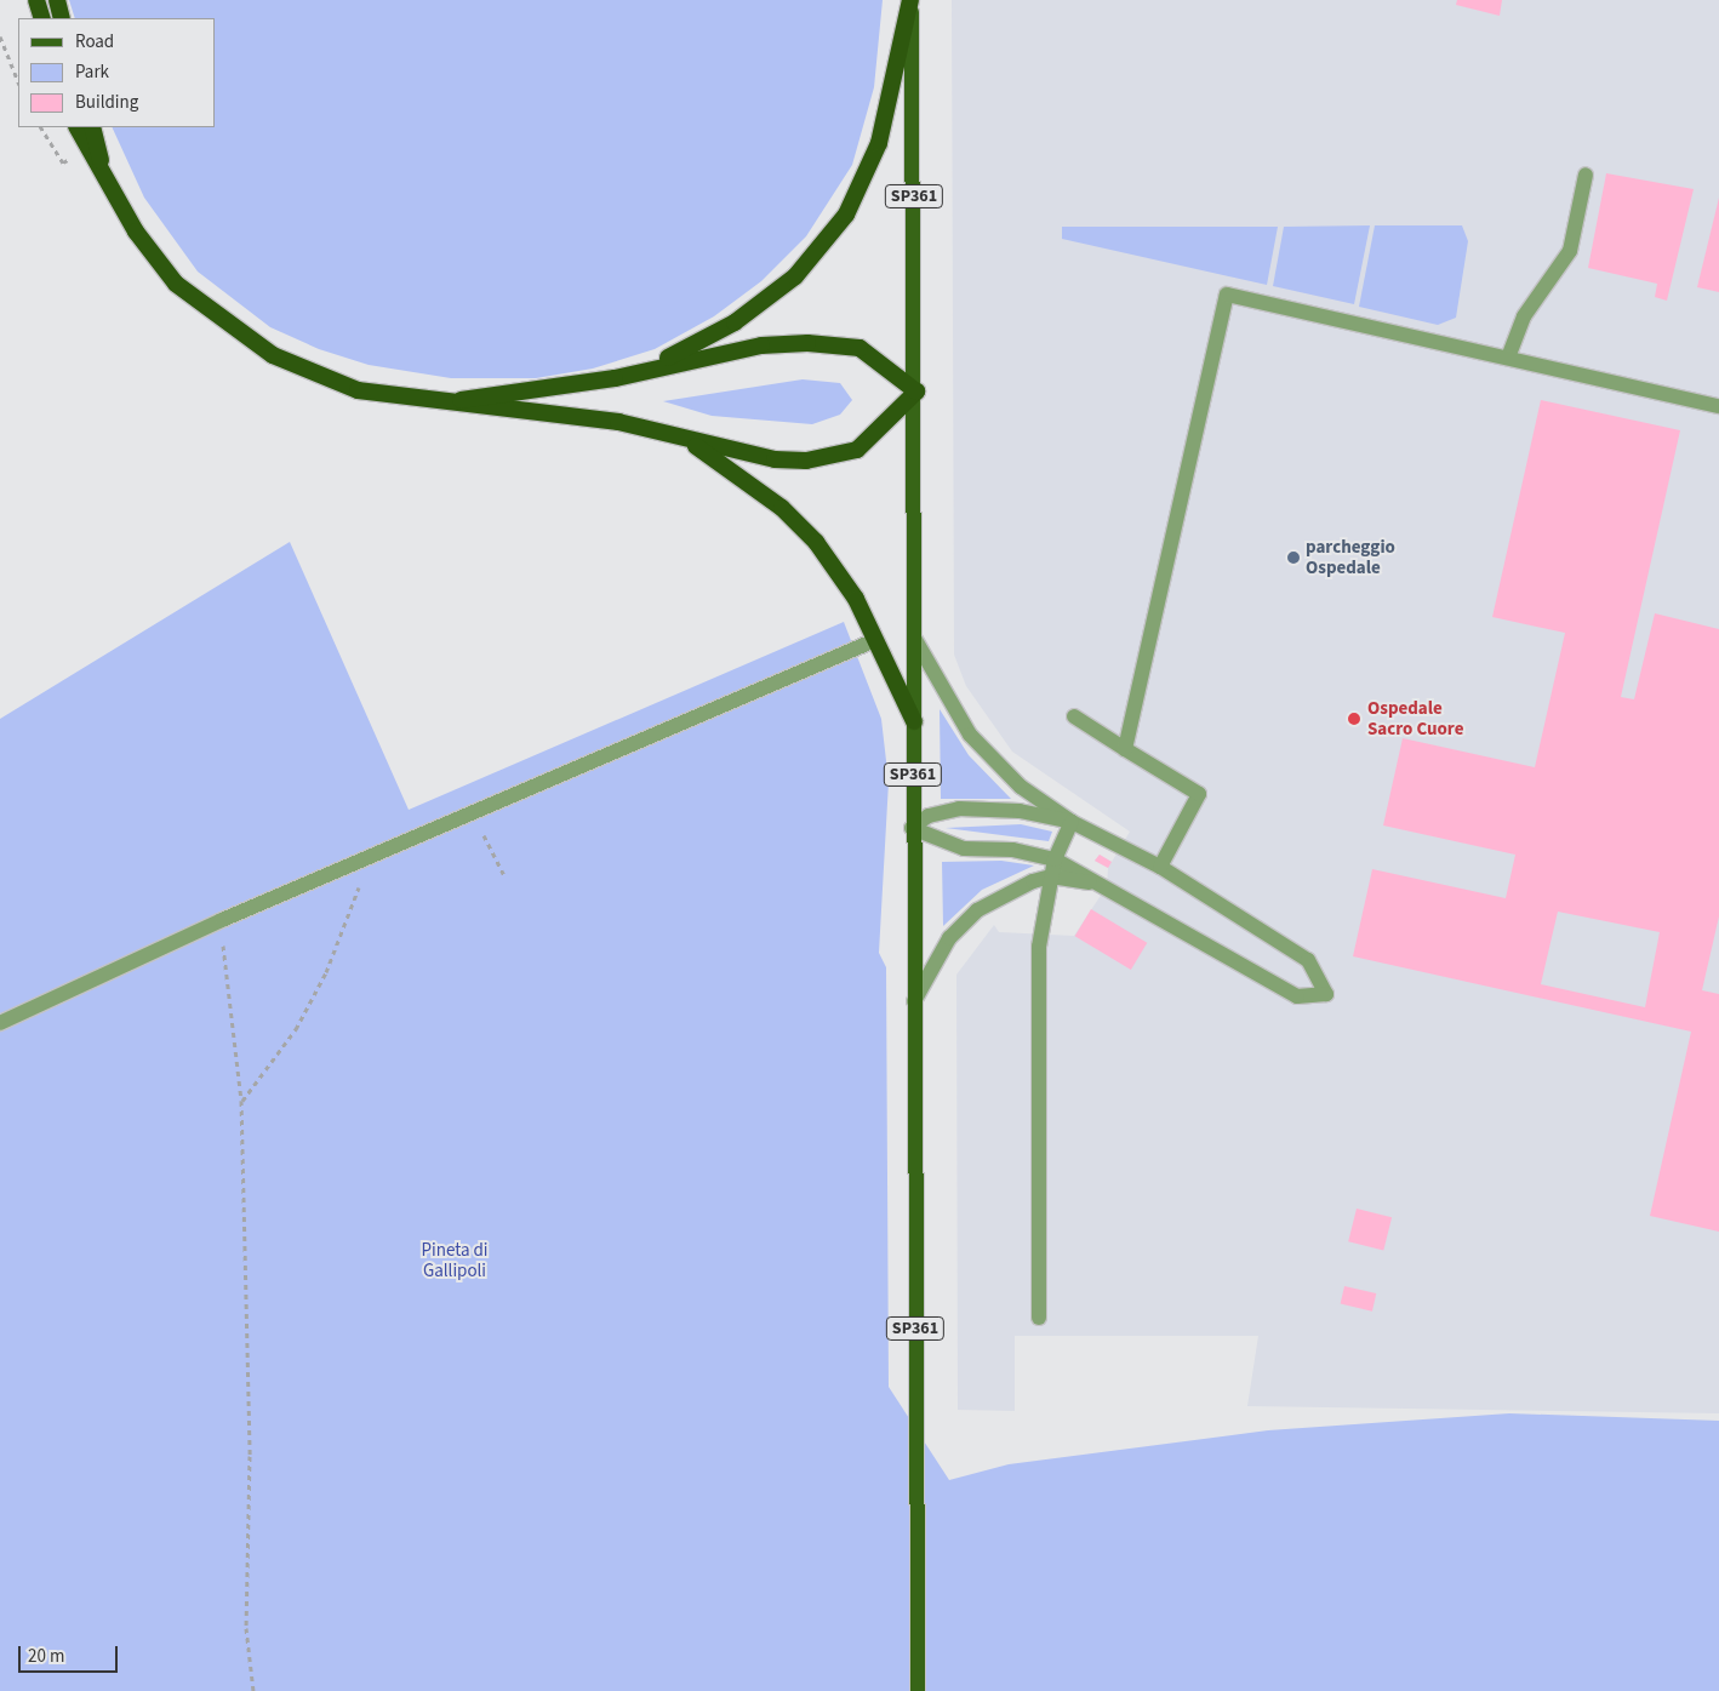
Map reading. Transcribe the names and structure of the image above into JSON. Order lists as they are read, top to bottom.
{
  "streets": {
    "main road": ["SP361"]
  },
  "parks": ["Pineta di Gallipoli"],
  "places": ["parcheggio Ospedale", "Ospedale Sacro Cuore"],
  "legend": ["Road", "Park", "Building"],
  "scale_bar": "20 m"
}
